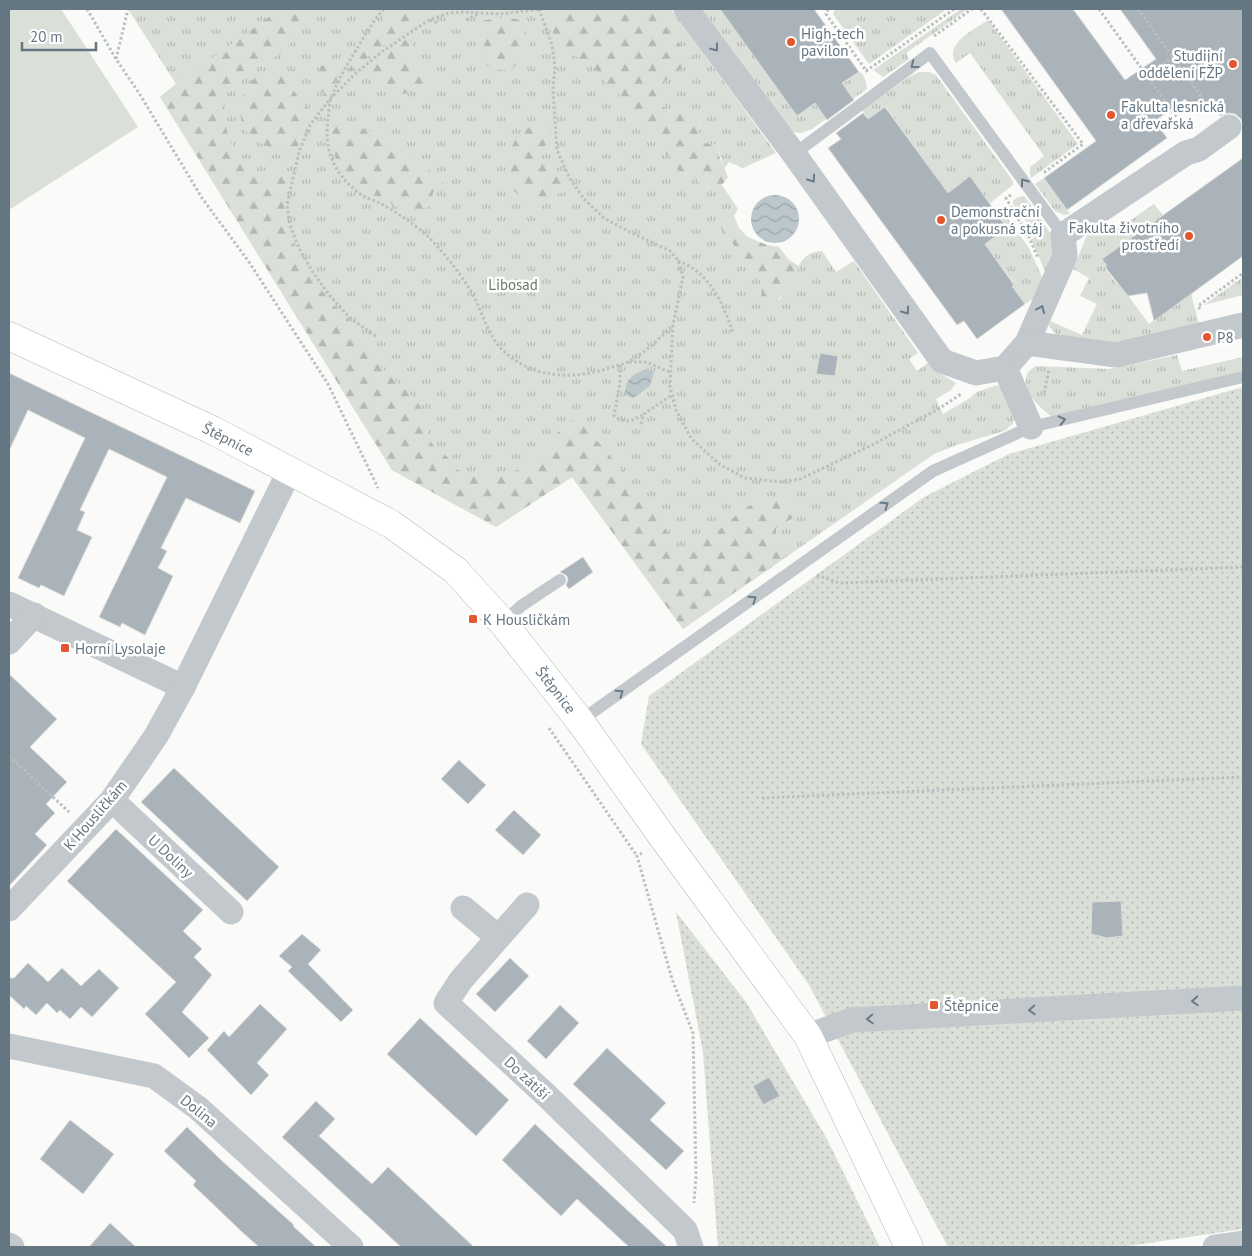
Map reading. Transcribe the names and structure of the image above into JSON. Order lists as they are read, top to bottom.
{
  "streets": {
    "street": [
      "Štěpnice",
      "K Housličkám",
      "U Doliny",
      "Do zátiší",
      "Dolina"
    ]
  },
  "crossings": [
    ["Štěpnice", "K Housličkám"],
    ["K Housličkám", "U Doliny"]
  ],
  "parks": ["Libosad"],
  "places": {
    "other": [
      "High-tech pavilon",
      "Studijní oddělení FŽP",
      "Fakulta lesnická a dřevařská",
      "Demonstrační a pokusná stáj",
      "Fakulta životního prostředí",
      "P8"
    ],
    "transit": ["K Housličkám", "Horní Lysolaje", "Štěpnice"]
  },
  "scale_bar": "20 m"
}
